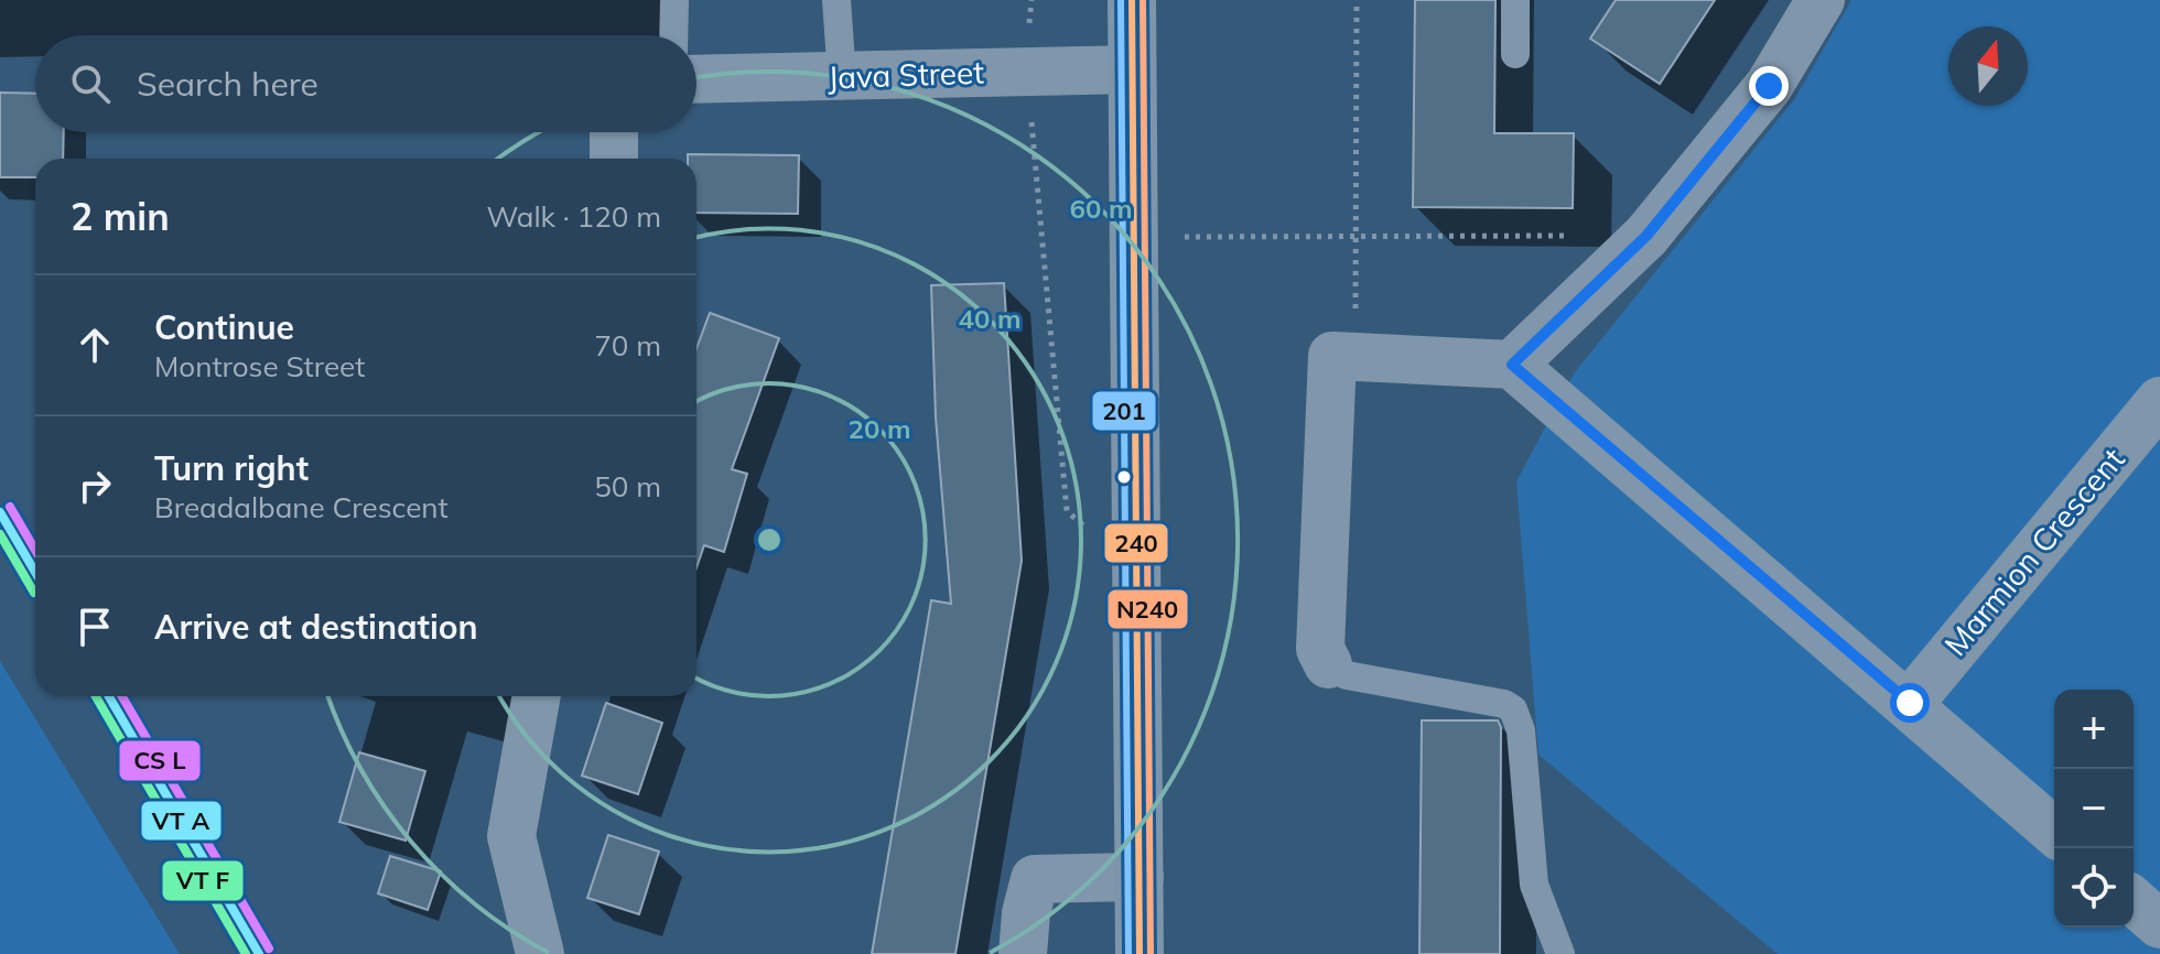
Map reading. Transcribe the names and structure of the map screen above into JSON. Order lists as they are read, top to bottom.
{
  "streets": {
    "street": ["Java Street", "Marmion Crescent"]
  },
  "lines": ["transit line 240", "transit line 201", "transit line N240"],
  "north": "top",
  "page": {
    "search": "Search here",
    "heading": ["2 min", "Walk · 120 m"],
    "list": [
      ["Continue", "Montrose Street", "70 m"],
      ["Turn right", "Breadalbane Crescent", "50 m"],
      "Arrive at destination"
    ],
    "map_buttons": ["+", "−"]
  },
  "rings": ["60 m", "40 m", "20 m"]
}
